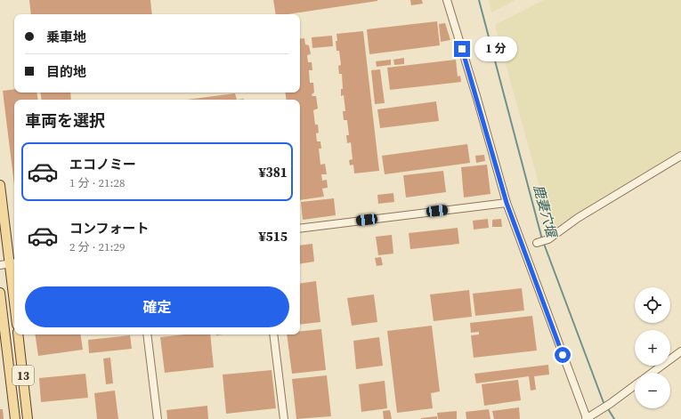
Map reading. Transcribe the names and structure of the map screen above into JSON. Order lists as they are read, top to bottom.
{
  "streets": {
    "main road": ["13"]
  },
  "water": ["鹿妻穴堰"],
  "page": {
    "banner": ["乗車地", "目的地"],
    "bubble": "1 分",
    "heading": "車両を選択",
    "list": [
      {
        "name": "エコノミー",
        "note": "1 分 · 21:28",
        "value": "¥381"
      },
      {
        "name": "コンフォート",
        "note": "2 分 · 21:29",
        "value": "¥515"
      }
    ],
    "buttons": "確定",
    "map_buttons": ["+", "−"]
  }
}
